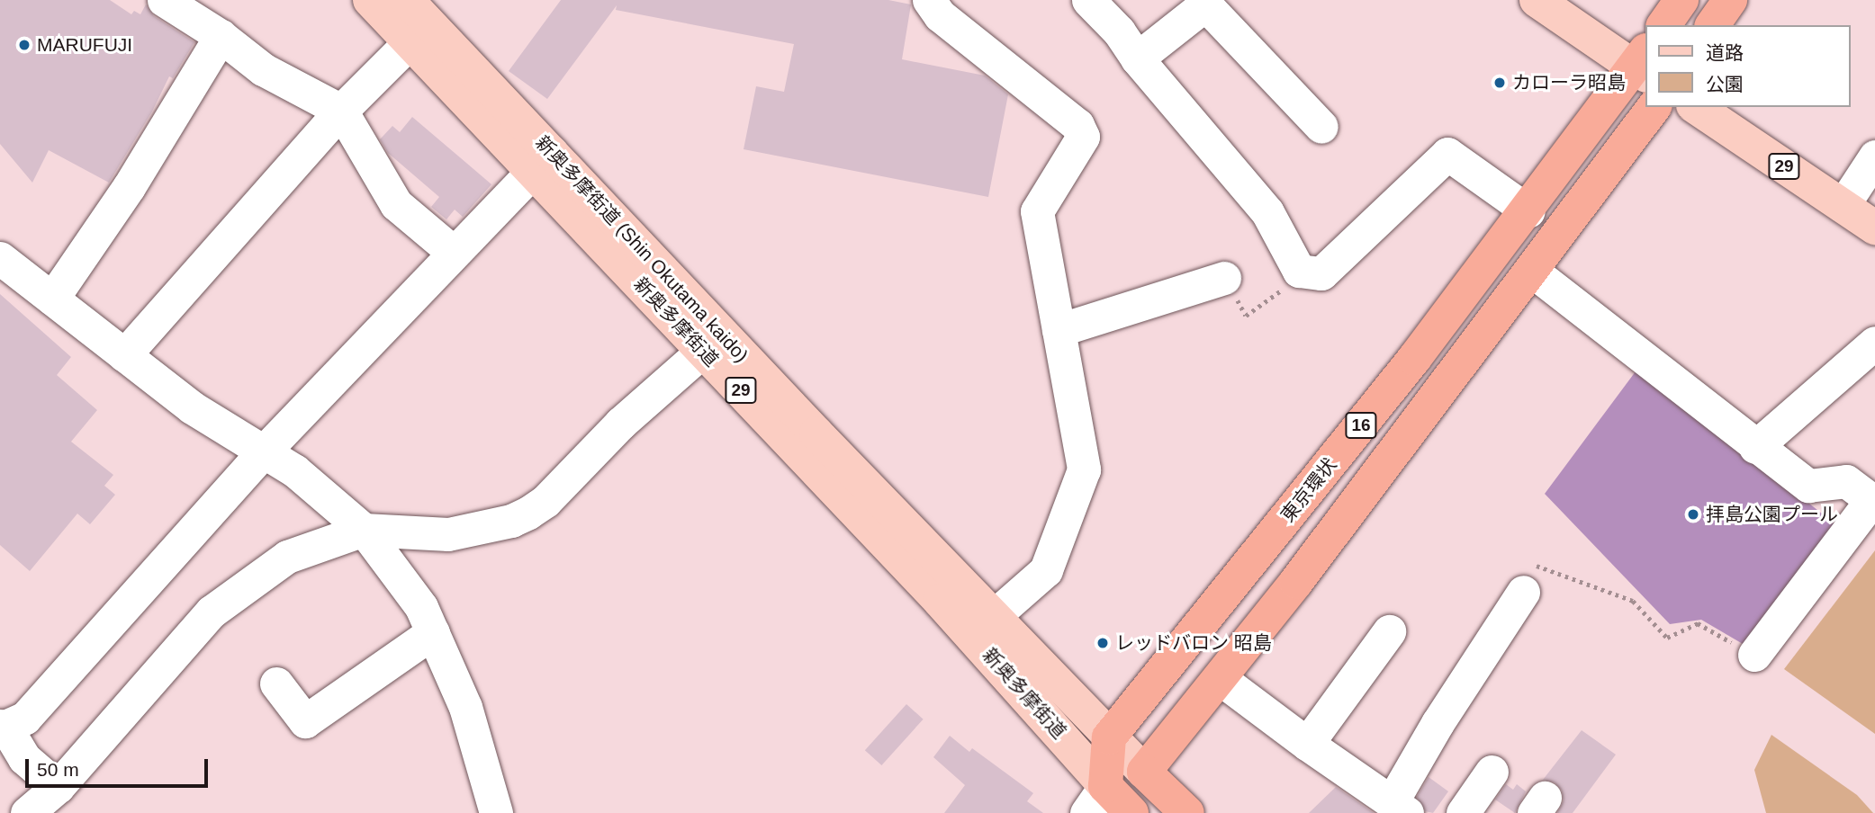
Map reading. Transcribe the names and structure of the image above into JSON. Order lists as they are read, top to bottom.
{
  "streets": {
    "highway": ["16", "東京環状"],
    "main road": ["29", "新奥多摩街道 (Shin Okutama kaido)", "新奥多摩街道"]
  },
  "crossings": [
    ["29", "新奥多摩街道"],
    ["29", "16"],
    ["29", "東京環状"],
    ["新奥多摩街道 (Shin Okutama kaido)", "新奥多摩街道"],
    ["新奥多摩街道", "東京環状"]
  ],
  "places": [
    "MARUFUJI",
    "カローラ昭島",
    "拝島公園プール",
    "レッドバロン 昭島"
  ],
  "legend": ["道路", "公園"],
  "scale_bar": "50 m"
}
